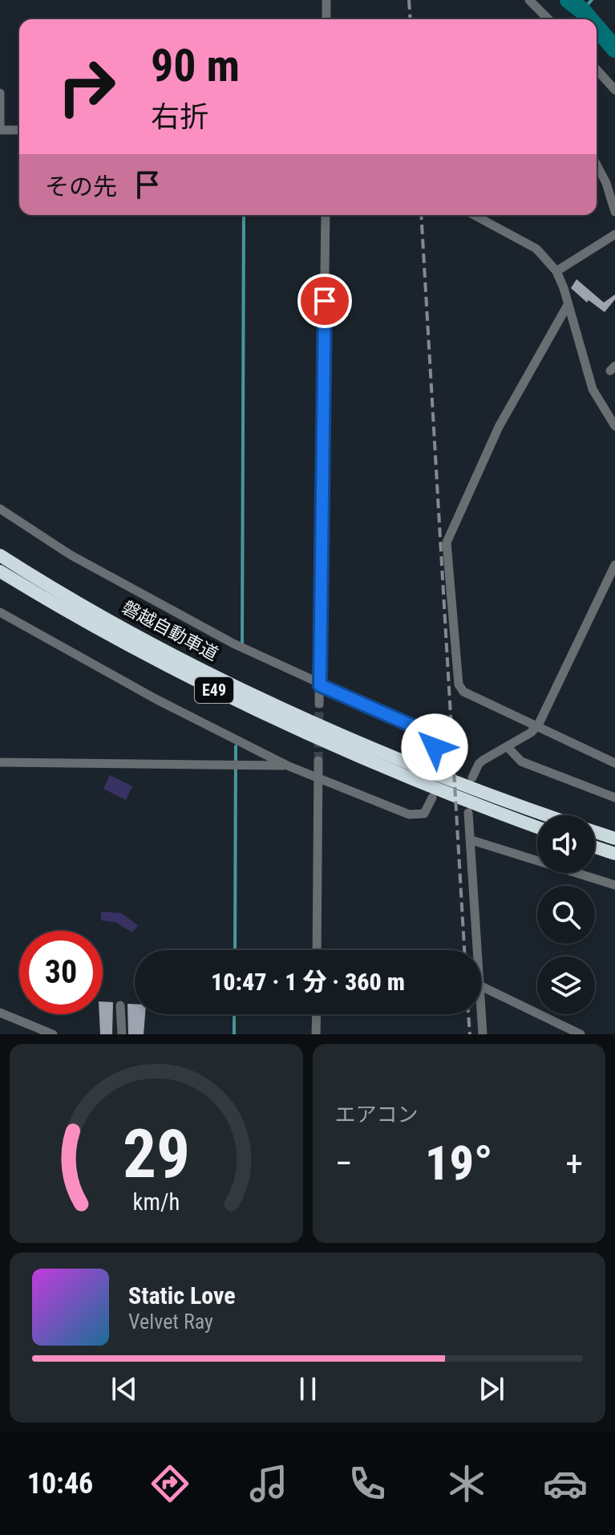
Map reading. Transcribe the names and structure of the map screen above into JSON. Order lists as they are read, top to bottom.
{
  "streets": {
    "highway": ["磐越自動車道", "E49"]
  },
  "page": {
    "turn": ["90 m", "右折"],
    "then": "その先",
    "limit": "30",
    "trip": "10:47 · 1 分 · 360 m",
    "tile": "エアコン",
    "heat": ["−", "19°", "+"],
    "song": ["Static Love", "Velvet Ray"],
    "tabs": "10:46",
    "gauge": ["29", "km/h"]
  }
}
